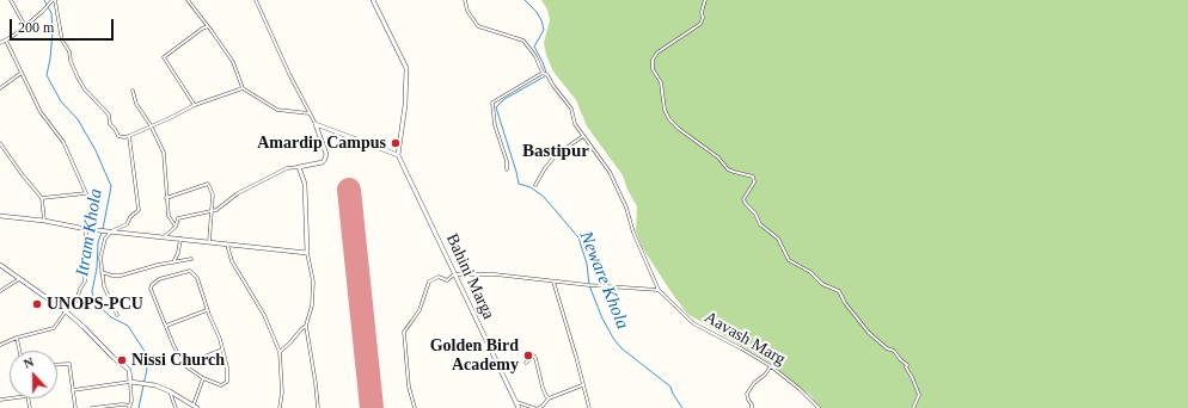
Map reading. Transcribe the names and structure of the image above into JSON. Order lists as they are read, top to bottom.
{
  "streets": {
    "street": ["Bahini Marga", "Aavash Marg"]
  },
  "districts": ["Bastipur"],
  "water": ["Itram Khola", "Neware Khola"],
  "places": [
    "Amardip Campus",
    "UNOPS-PCU",
    "Golden Bird Academy",
    "Nissi Church"
  ],
  "scale_bar": "200 m",
  "north": "top"
}
